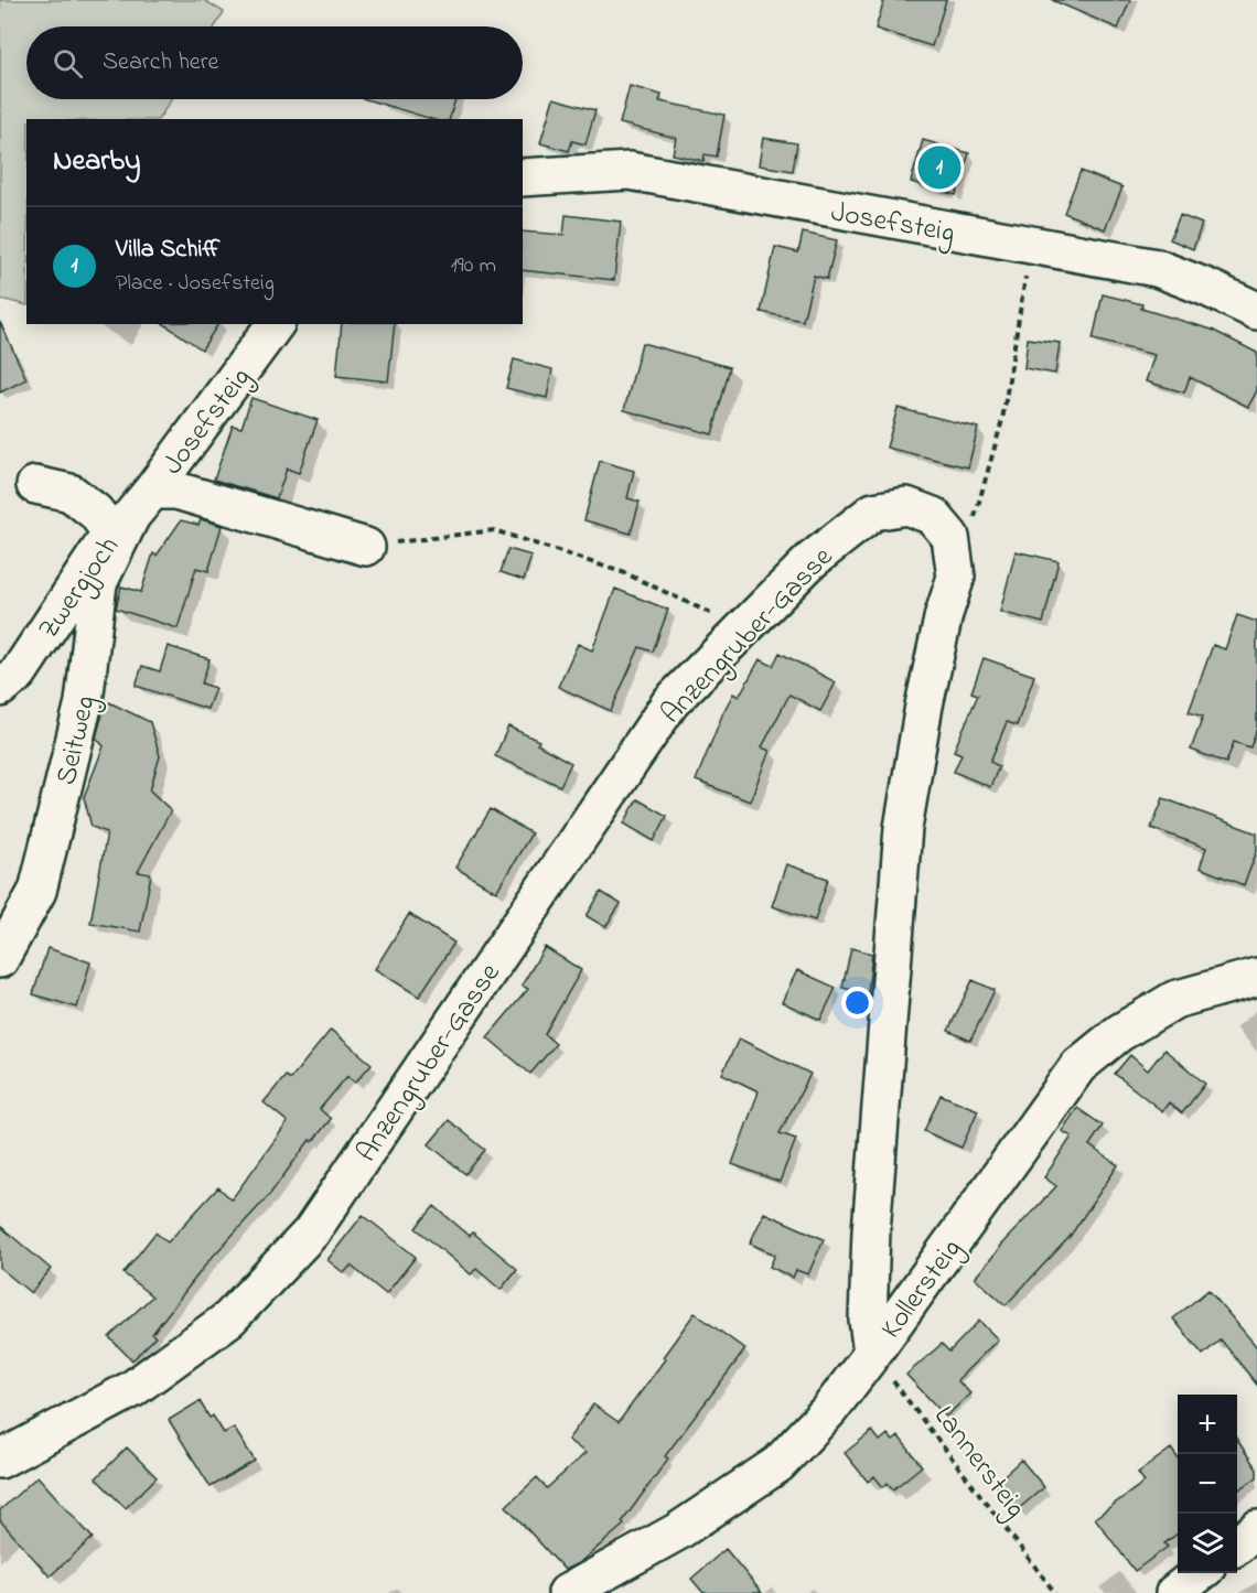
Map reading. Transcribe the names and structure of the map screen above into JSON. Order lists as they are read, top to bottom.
{
  "streets": {
    "street": [
      "Josefsteig",
      "Zwergjoch",
      "Anzengruber-Gasse",
      "Seitweg",
      "Kollersteig"
    ],
    "path": ["Lannersteig"]
  },
  "crossings": [
    ["Josefsteig", "Zwergjoch"],
    ["Josefsteig", "Seitweg"],
    ["Zwergjoch", "Seitweg"],
    ["Kollersteig", "Lannersteig"]
  ],
  "page": {
    "search": "Search here",
    "heading": "Nearby",
    "pins": "1",
    "list": [
      {
        "mark": "1",
        "name": "Villa Schiff",
        "note": "Place · Josefsteig",
        "value": "190 m"
      }
    ],
    "map_buttons": ["+", "−"]
  }
}
